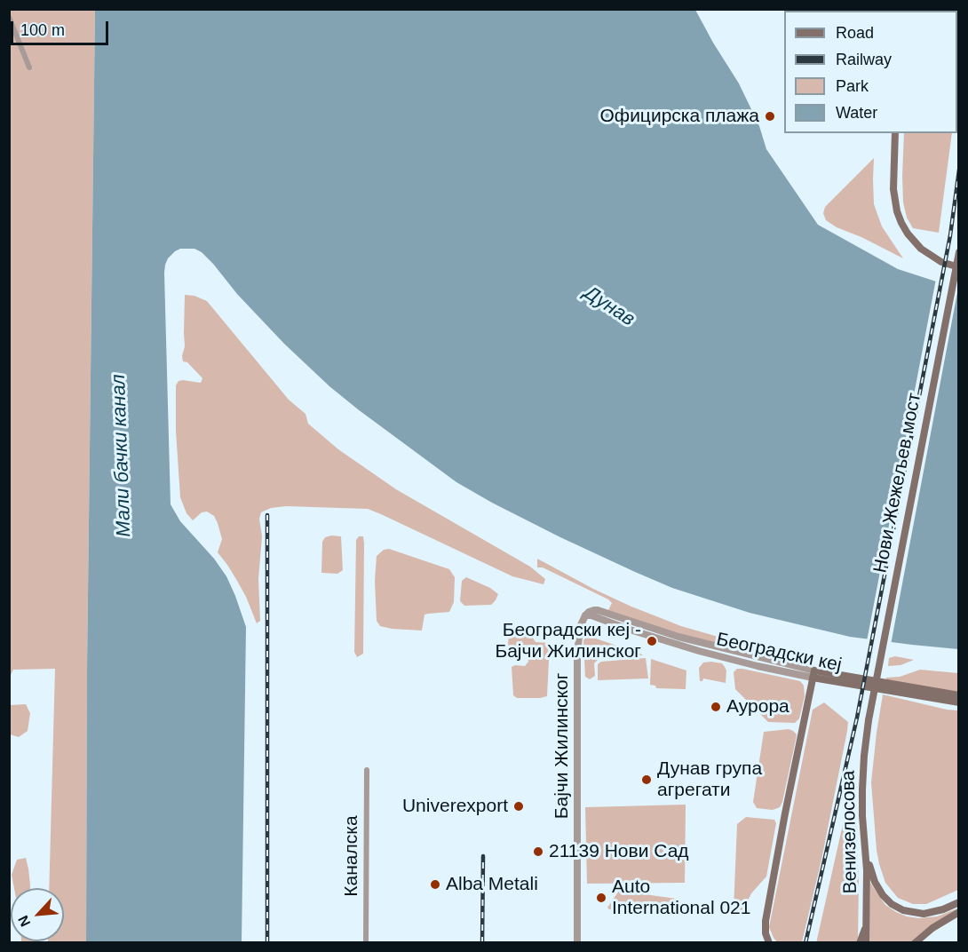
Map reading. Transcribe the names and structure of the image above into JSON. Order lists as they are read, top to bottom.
{
  "streets": {
    "main road": ["Нови Жежељев мост", "Београдски кеј", "Венизелосова"],
    "street": ["Бајчи Жилинског", "Каналска"]
  },
  "crossings": [
    ["Нови Жежељев мост", "Венизелосова"],
    ["Београдски кеј", "Бајчи Жилинског"]
  ],
  "water": ["Дунав", "Мали бачки канал"],
  "places": [
    "Официрска плажа",
    "Београдски кеј - Бајчи Жилинског",
    "Аурора",
    "Дунав група агрегати",
    "Univerexport",
    "21139 Нови Сад",
    "Alba Metali",
    "Auto International 021"
  ],
  "legend": [
    "Road",
    "Railway",
    "Park",
    "Water"
  ],
  "scale_bar": "100 m",
  "north": "bottom left"
}
